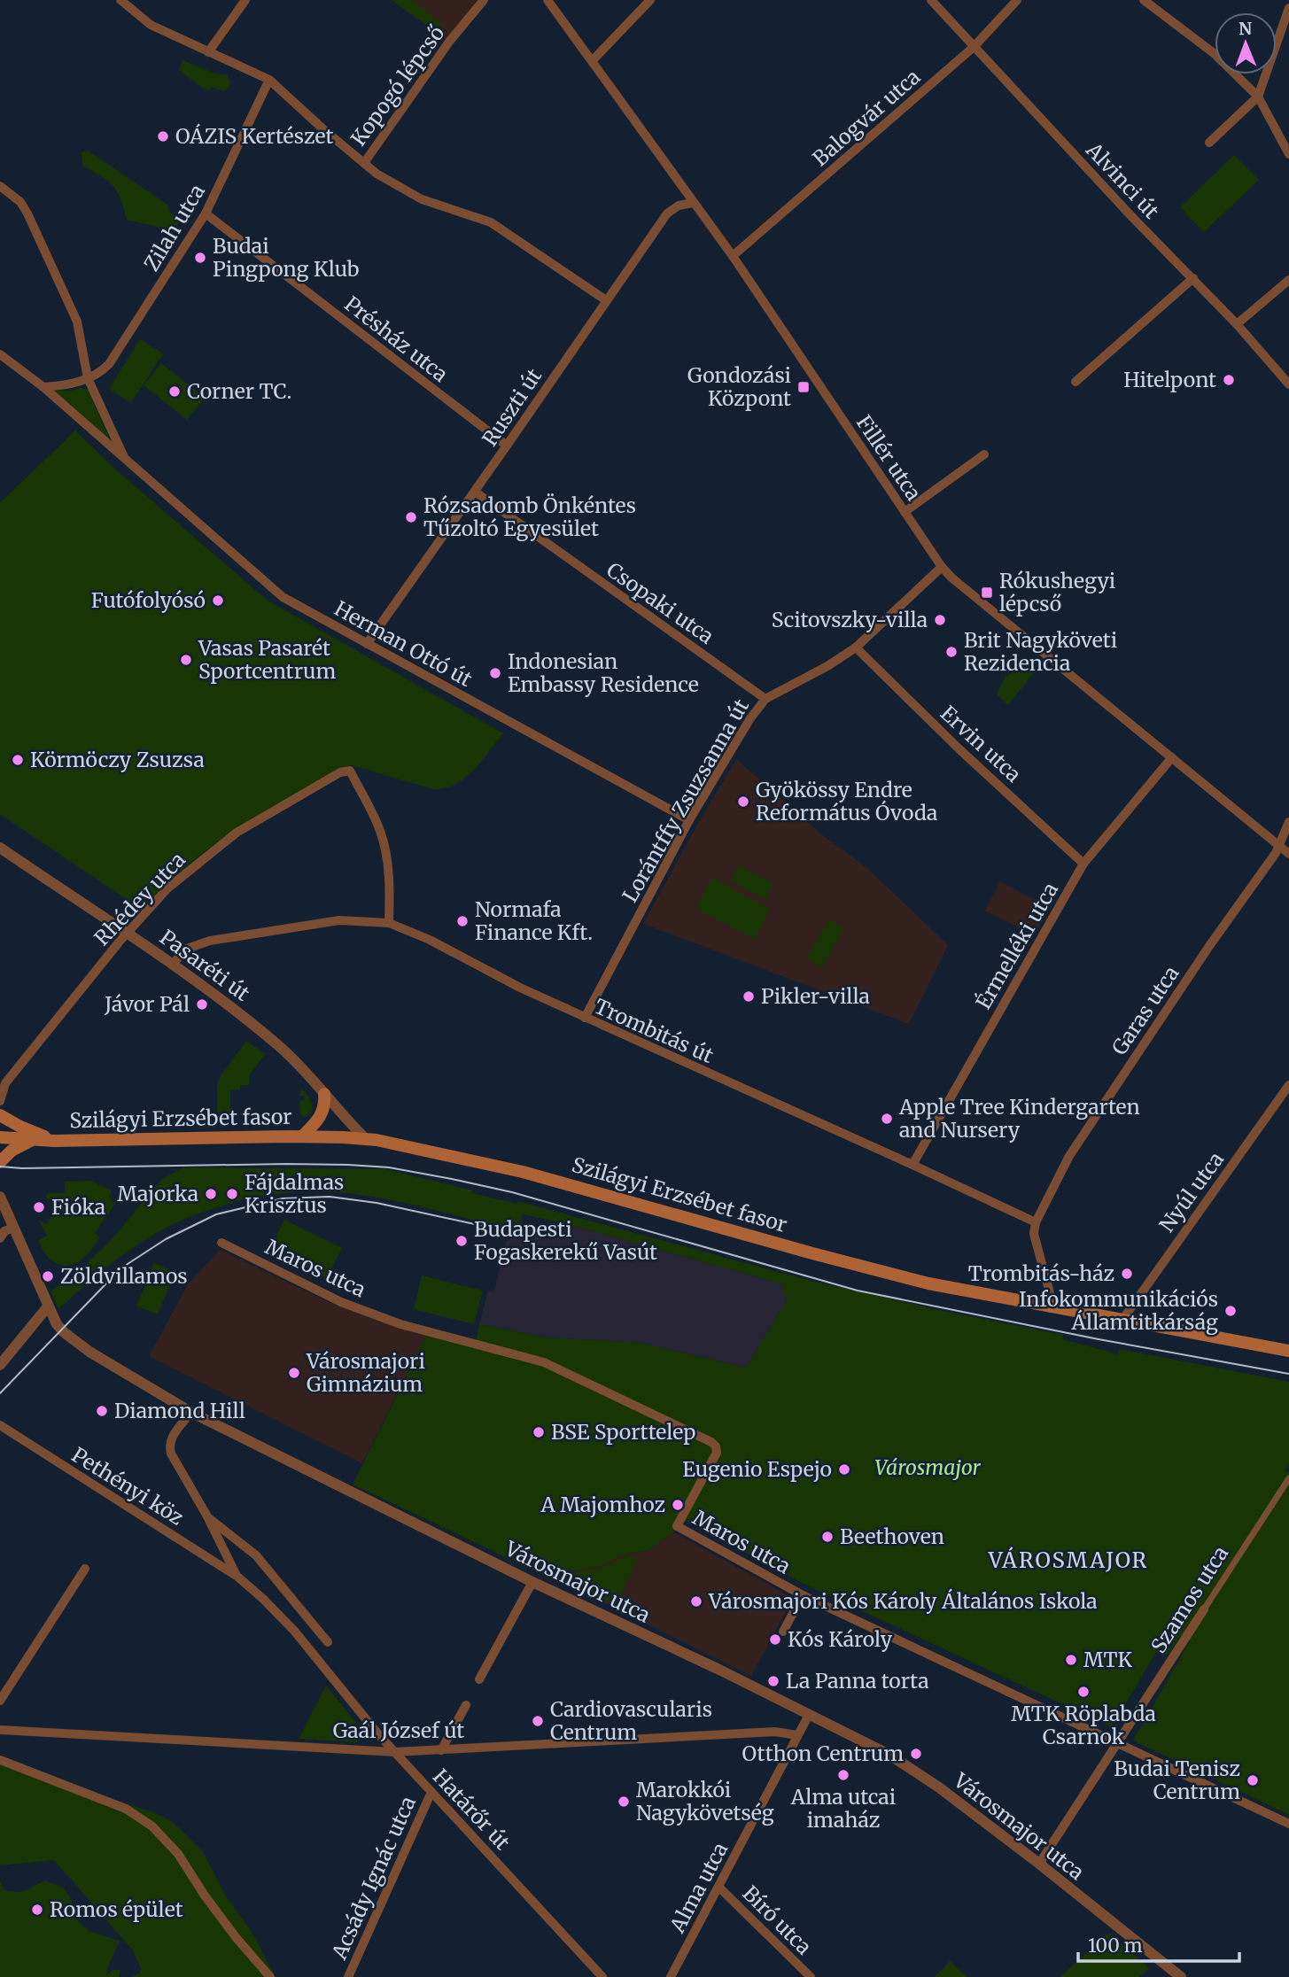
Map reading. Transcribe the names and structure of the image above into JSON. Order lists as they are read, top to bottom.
{
  "streets": {
    "main road": ["Szilágyi Erzsébet fasor"],
    "street": [
      "Kopogó lépcső",
      "Balogvár utca",
      "Alvinci út",
      "Zilah utca",
      "Présház utca",
      "Ruszti út",
      "Fillér utca",
      "Csopaki utca",
      "Herman Ottó út",
      "Ervin utca",
      "Lorántffy Zsuzsanna út",
      "Rhédey utca",
      "Érmelléki utca",
      "Pasaréti út",
      "Garas utca",
      "Trombitás út",
      "Nyúl utca",
      "Maros utca",
      "Pethényi köz",
      "Városmajor utca",
      "Szamos utca",
      "Gaál József út",
      "Határőr út",
      "Acsády Ignác utca",
      "Alma utca",
      "Bíró utca"
    ]
  },
  "crossings": [
    ["Balogvár utca", "Alvinci út"],
    ["Balogvár utca", "Fillér utca"],
    ["Zilah utca", "Présház utca"],
    ["Zilah utca", "Herman Ottó út"],
    ["Présház utca", "Ruszti út"],
    ["Ruszti út", "Fillér utca"],
    ["Ruszti út", "Csopaki utca"],
    ["Ruszti út", "Herman Ottó út"],
    ["Fillér utca", "Lorántffy Zsuzsanna út"],
    ["Fillér utca", "Érmelléki utca"],
    ["Fillér utca", "Garas utca"],
    ["Csopaki utca", "Lorántffy Zsuzsanna út"],
    ["Herman Ottó út", "Lorántffy Zsuzsanna út"],
    ["Ervin utca", "Lorántffy Zsuzsanna út"],
    ["Ervin utca", "Érmelléki utca"],
    ["Lorántffy Zsuzsanna út", "Trombitás út"],
    ["Rhédey utca", "Pasaréti út"],
    ["Rhédey utca", "Trombitás út"],
    ["Érmelléki utca", "Trombitás út"],
    ["Pasaréti út", "Trombitás út"],
    ["Pasaréti út", "Szilágyi Erzsébet fasor"],
    ["Garas utca", "Trombitás út"],
    ["Szilágyi Erzsébet fasor", "Nyúl utca"],
    ["Maros utca", "Szamos utca"],
    ["Pethényi köz", "Határőr út"],
    ["Városmajor utca", "Szamos utca"],
    ["Városmajor utca", "Határőr út"],
    ["Városmajor utca", "Alma utca"],
    ["Gaál József út", "Határőr út"],
    ["Gaál József út", "Alma utca"],
    ["Határőr út", "Acsády Ignác utca"],
    ["Alma utca", "Bíró utca"]
  ],
  "districts": ["VÁROSMAJOR"],
  "parks": ["Városmajor"],
  "places": {
    "other": [
      "OÁZIS Kertészet",
      "Budai Pingpong Klub",
      "Hitelpont",
      "Corner TC.",
      "Rózsadomb Önkéntes Tűzoltó Egyesület",
      "Futófolyósó",
      "Scitovszky-villa",
      "Brit Nagyköveti Rezidencia",
      "Vasas Pasarét Sportcentrum",
      "Indonesian Embassy Residence",
      "Körmöczy Zsuzsa",
      "Gyökössy Endre Református Óvoda",
      "Normafa Finance Kft.",
      "Pikler-villa",
      "Jávor Pál",
      "Apple Tree Kindergarten and Nursery",
      "Majorka",
      "Fájdalmas Krisztus",
      "Fióka",
      "Budapesti Fogaskerekű Vasút",
      "Trombitás-ház",
      "Zöldvillamos",
      "Infokommunikációs Államtitkárság",
      "Városmajori Gimnázium",
      "Diamond Hill",
      "BSE Sporttelep",
      "Eugenio Espejo",
      "A Majomhoz",
      "Beethoven",
      "Városmajori Kós Károly Általános Iskola",
      "Kós Károly",
      "MTK",
      "La Panna torta",
      "MTK Röplabda Csarnok",
      "Cardiovascularis Centrum",
      "Otthon Centrum",
      "Alma utcai imaház",
      "Budai Tenisz Centrum",
      "Marokkói Nagykövetség",
      "Romos épület"
    ],
    "transit": ["Gondozási Központ", "Rókushegyi lépcső"]
  },
  "scale_bar": "100 m",
  "north": "top"
}
